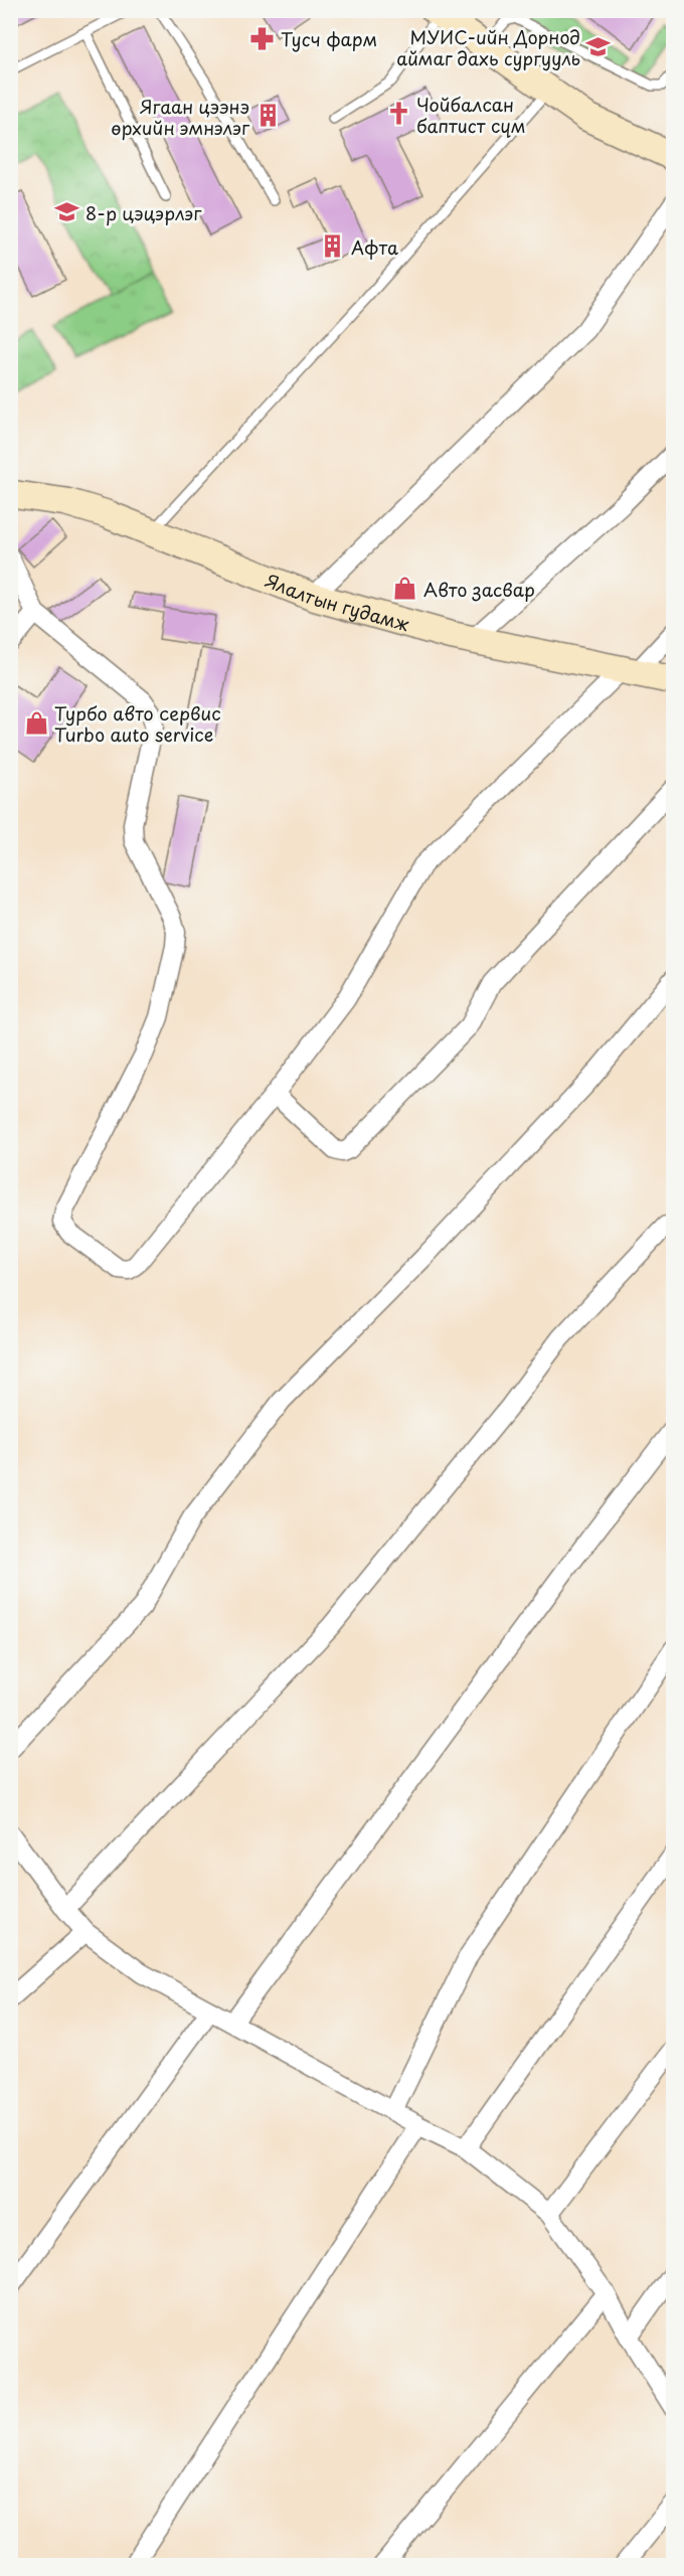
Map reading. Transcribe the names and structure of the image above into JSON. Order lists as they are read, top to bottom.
{
  "streets": {
    "street": ["Ялалтын гудамж"]
  },
  "places": {
    "pharmacy": ["Тусч фарм"],
    "school or university": ["МУИС-ийн Дорнод аймаг дахь сургууль", "8-р цэцэрлэг"],
    "church": ["Чойбалсан баптист сүм"],
    "building": ["Ягаан цээнэ өрхийн эмнэлэг", "Афта"],
    "shop": ["Авто засвар", "Турбо авто сервис Turbo auto service"]
  }
}
